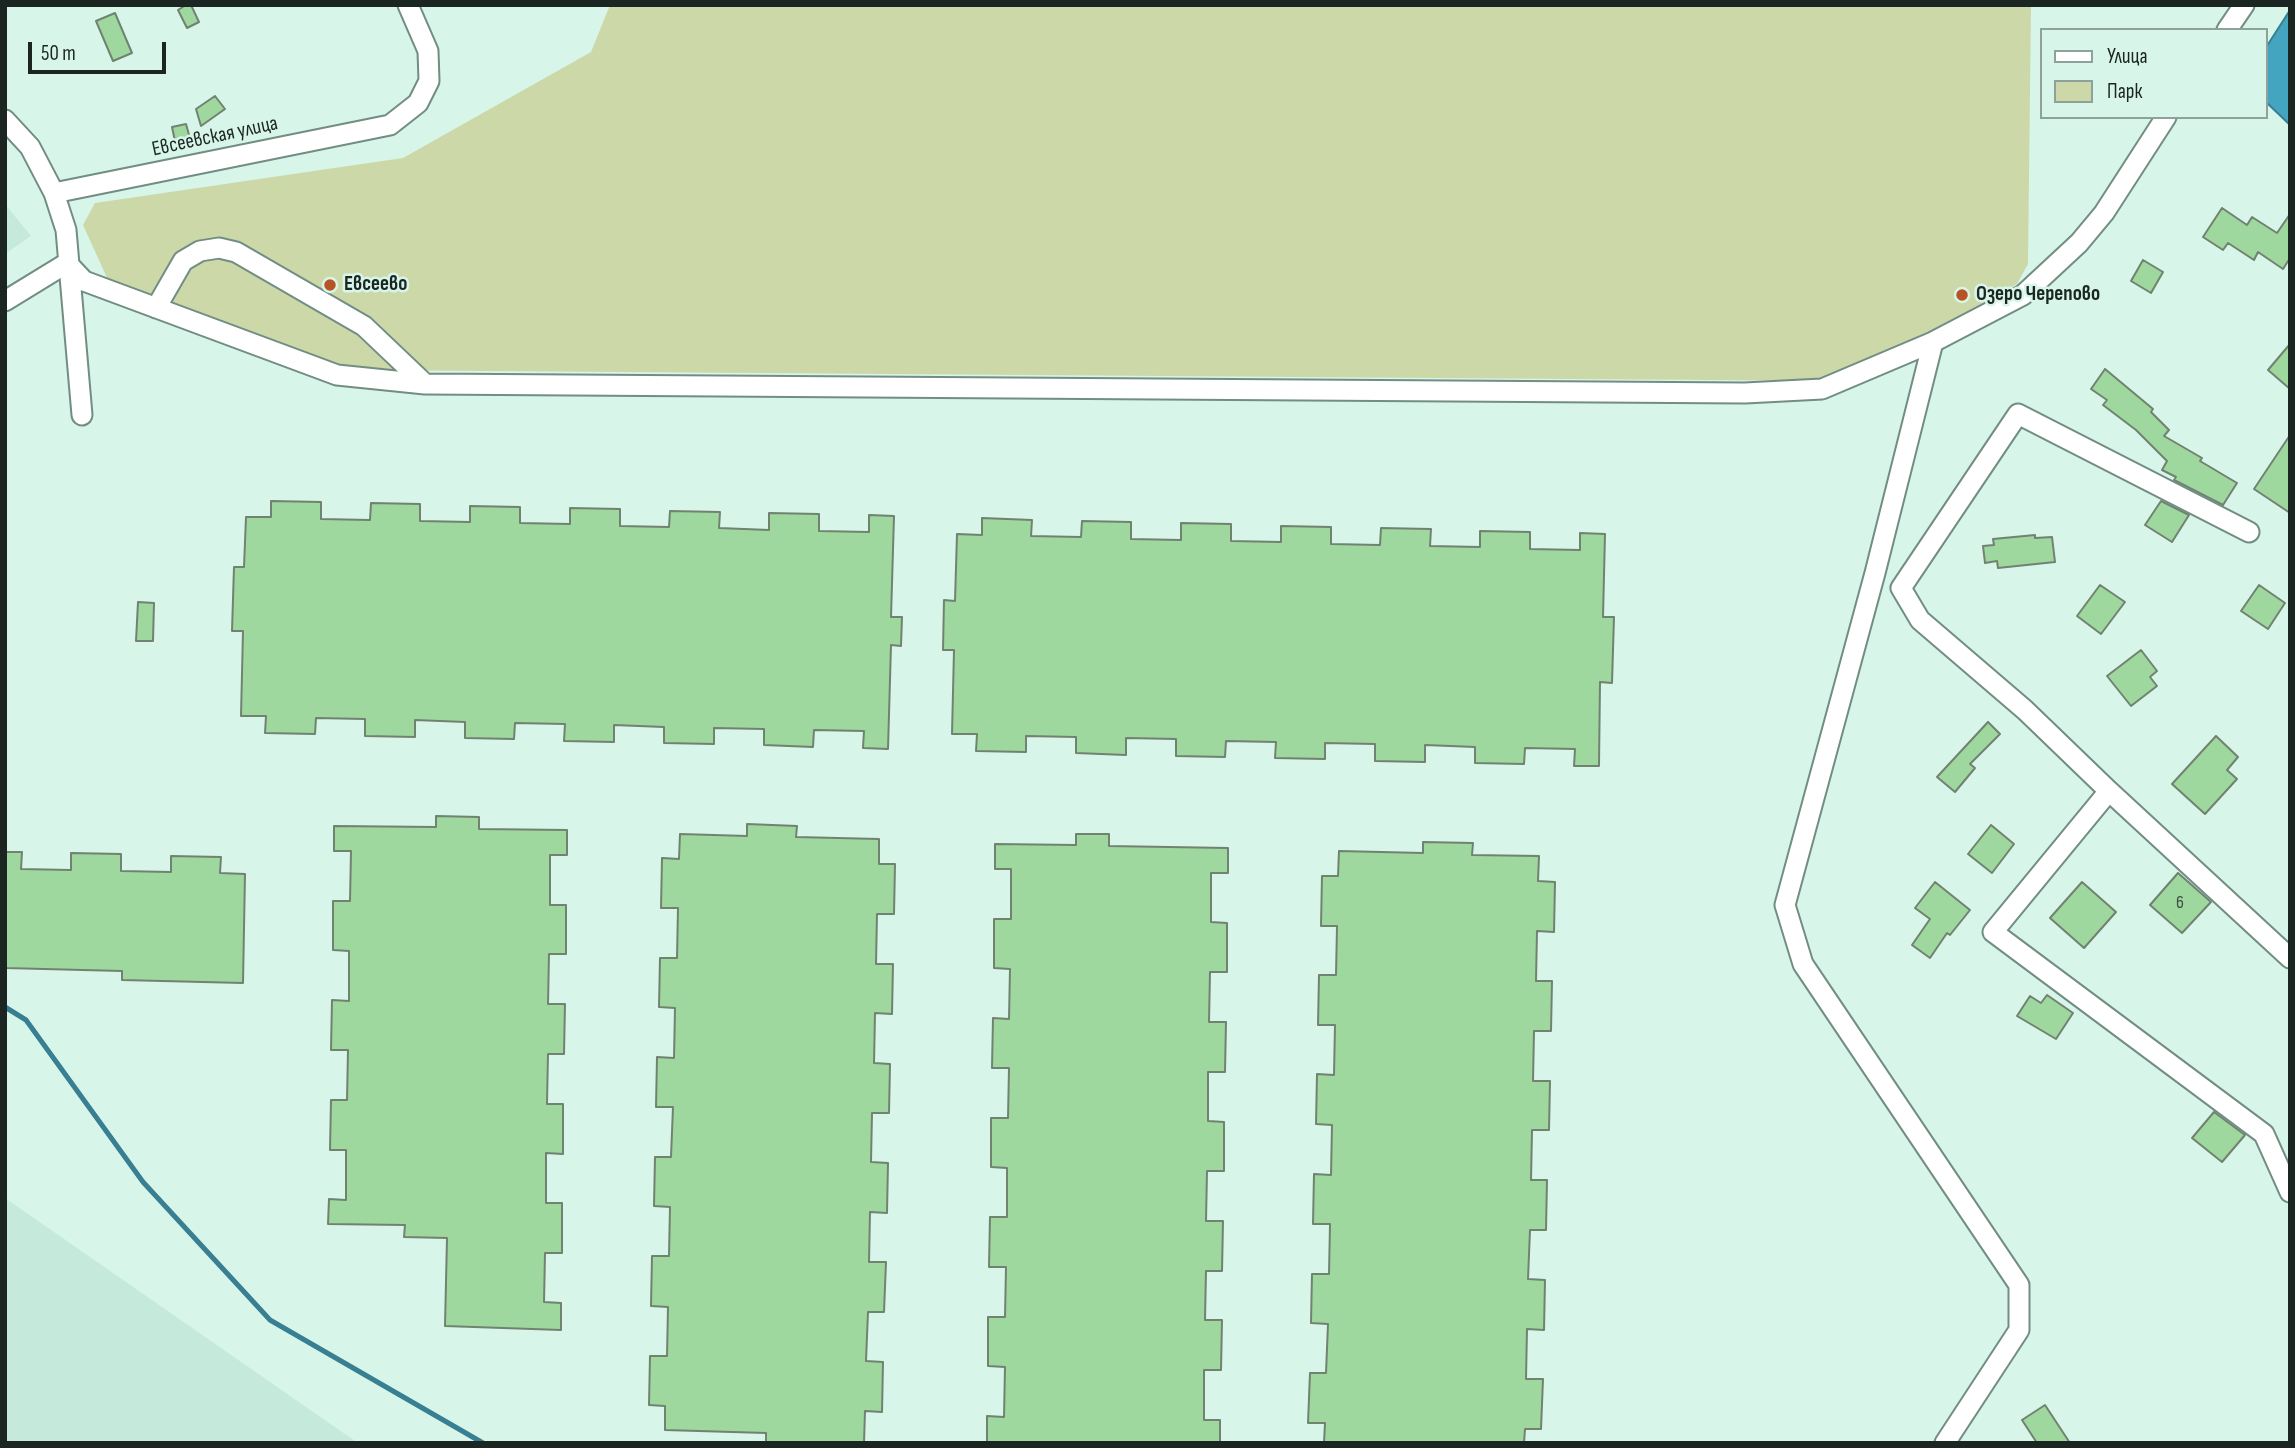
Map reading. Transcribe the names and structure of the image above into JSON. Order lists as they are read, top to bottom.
{
  "streets": {
    "street": ["Евсеевская улица"]
  },
  "places": ["Евсеево", "Озеро Черепово"],
  "house_numbers": ["6"],
  "legend": ["Улица", "Парк"],
  "scale_bar": "50 m"
}
